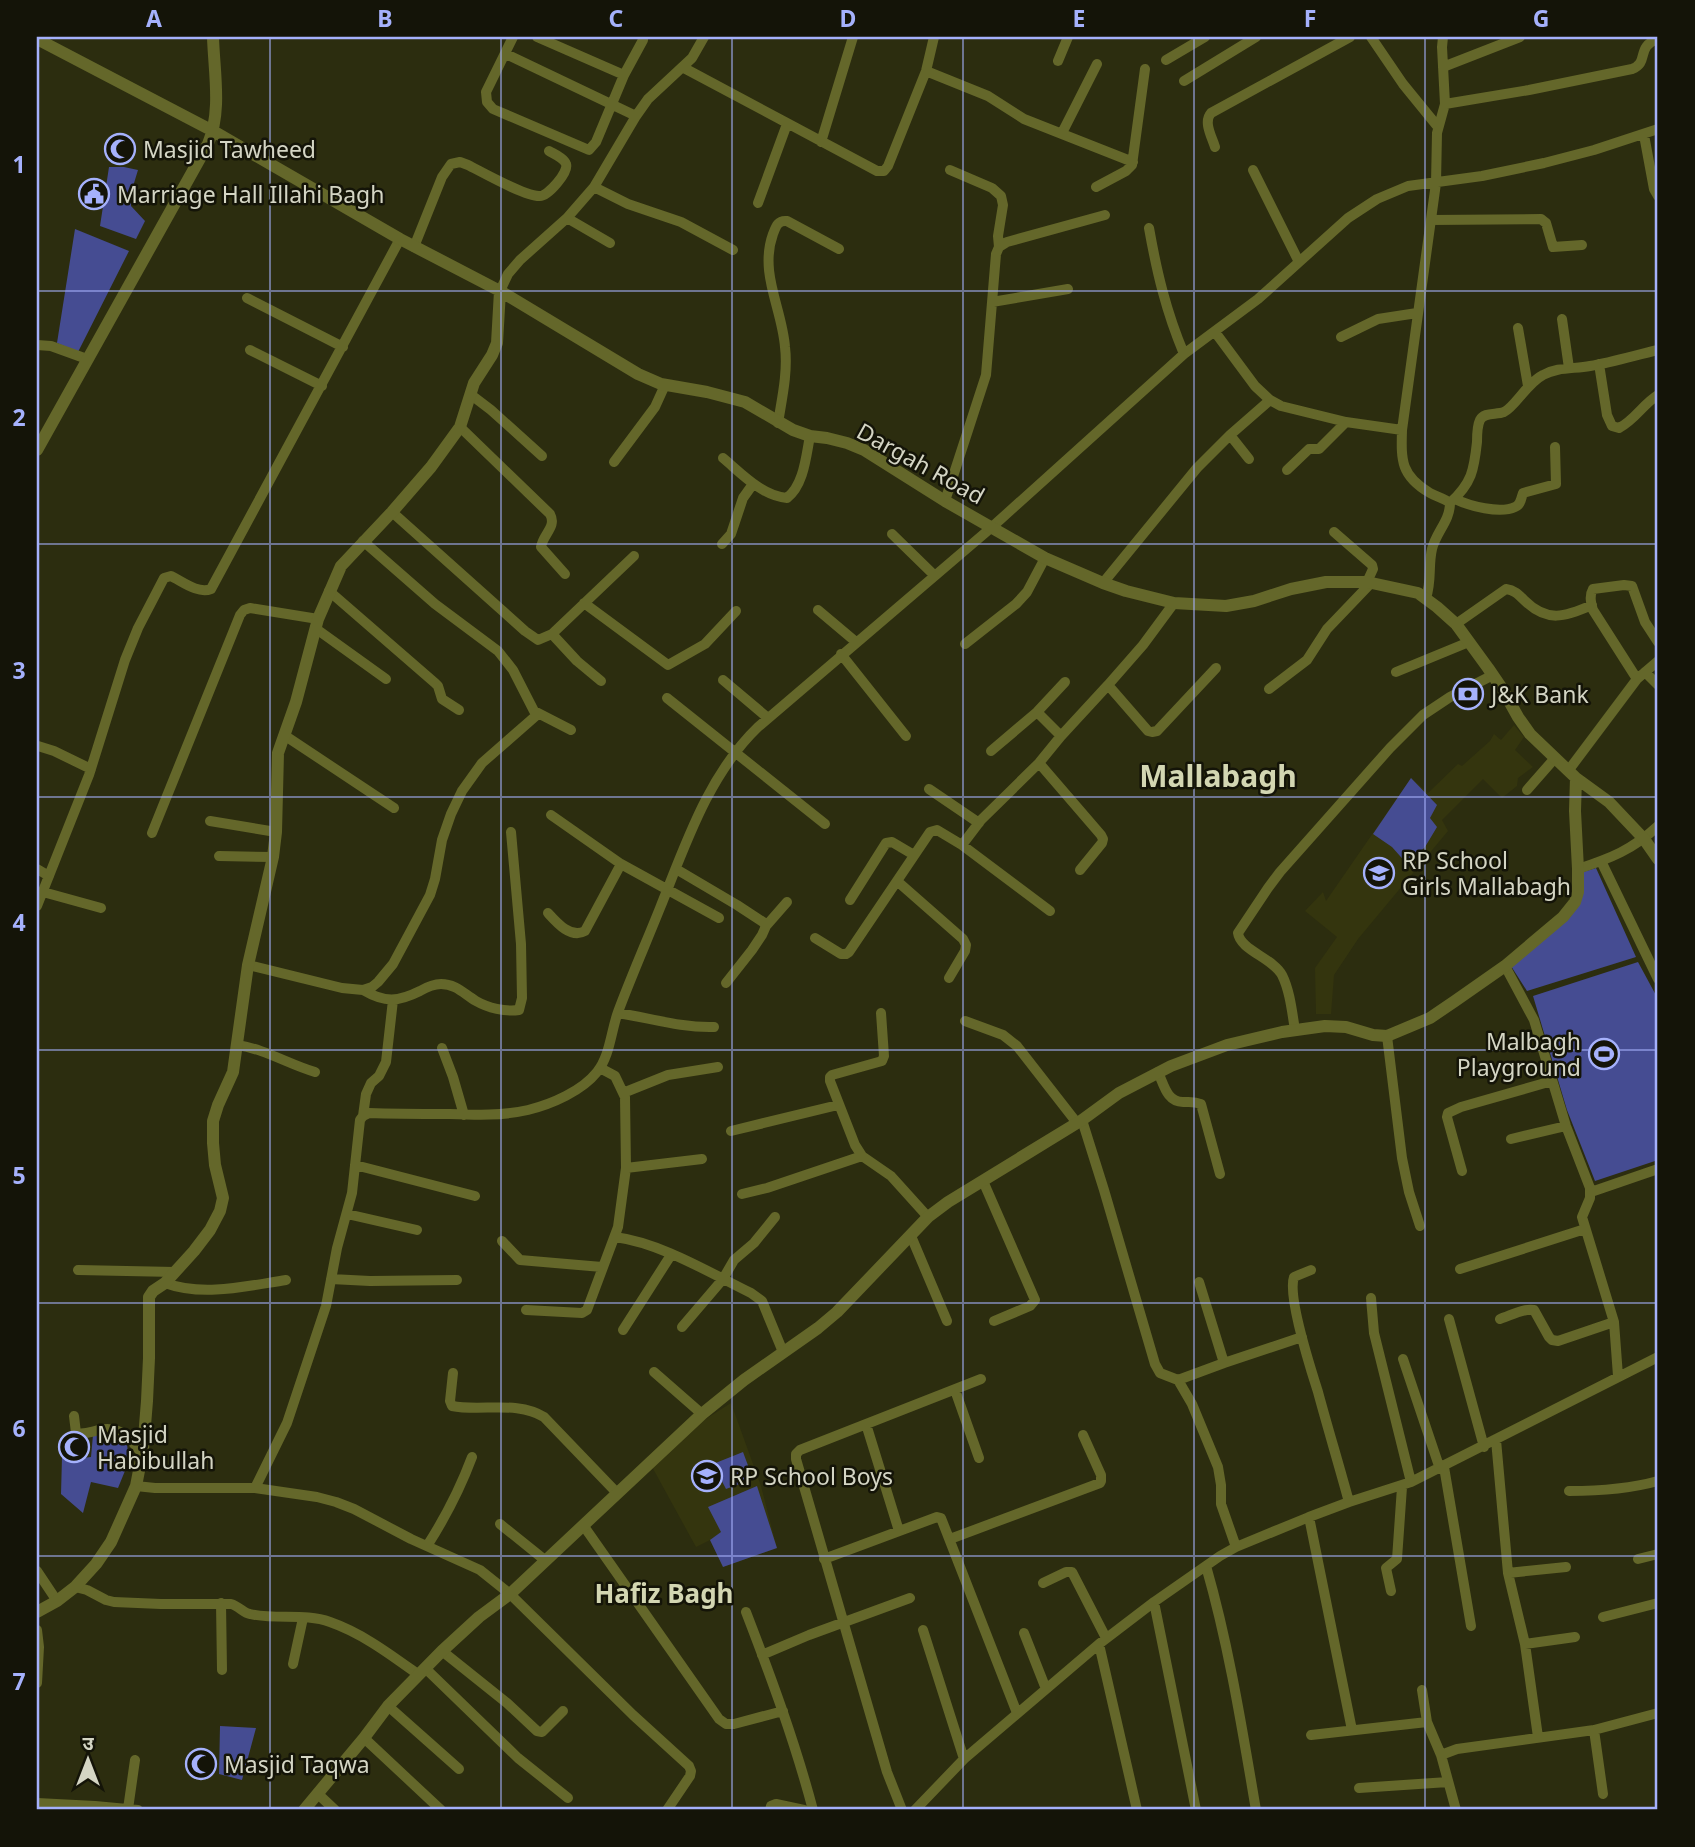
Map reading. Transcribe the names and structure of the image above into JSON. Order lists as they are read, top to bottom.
{
  "streets": {
    "street": ["Dargah Road"]
  },
  "districts": ["Mallabagh", "Hafiz Bagh"],
  "places": {
    "mosque": ["Masjid Tawheed", "Masjid Habibullah", "Masjid Taqwa"],
    "public building": ["Marriage Hall Illahi Bagh"],
    "bank": ["J&K Bank"],
    "school or university": ["RP School Girls Mallabagh", "RP School Boys"],
    "sports": ["Malbagh Playground"]
  },
  "north": "top",
  "grid": {
    "columns": [
      "A",
      "B",
      "C",
      "D",
      "E",
      "F",
      "G"
    ],
    "rows": [
      "1",
      "2",
      "3",
      "4",
      "5",
      "6",
      "7"
    ]
  }
}
